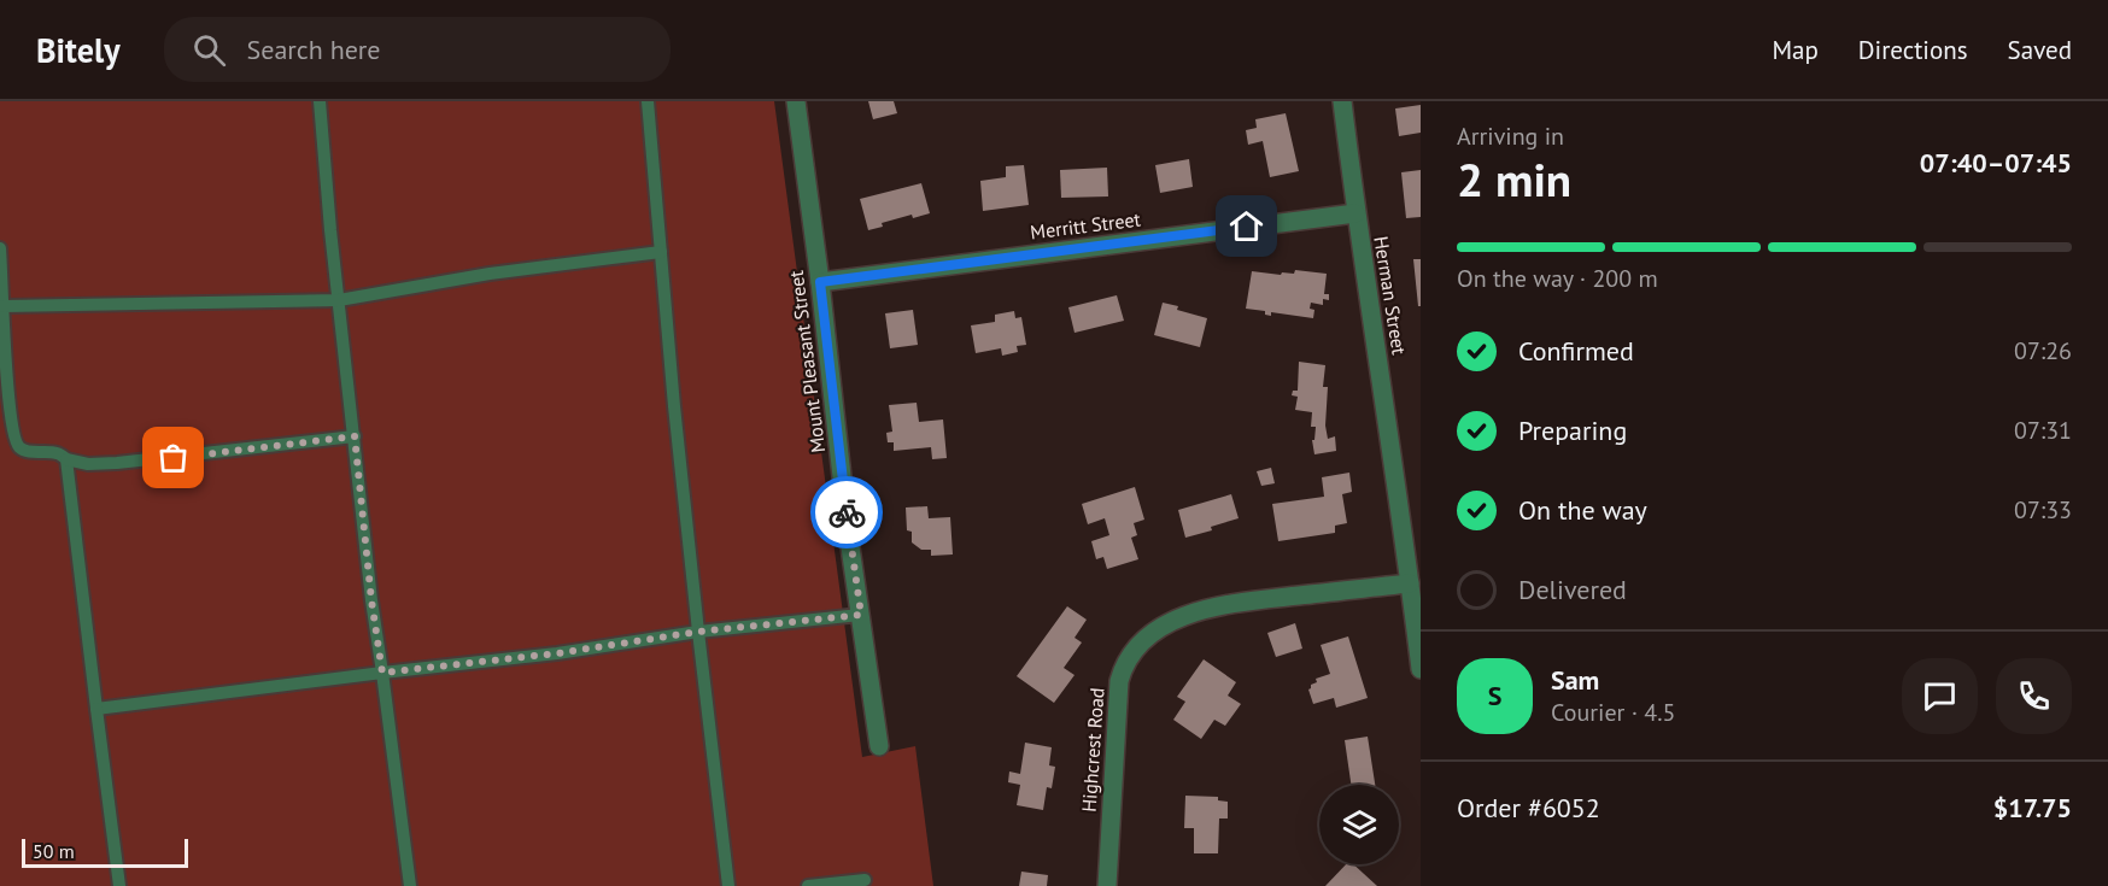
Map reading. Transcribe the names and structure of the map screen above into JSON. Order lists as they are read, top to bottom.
{
  "streets": {
    "street": [
      "Merritt Street",
      "Herman Street",
      "Mount Pleasant Street",
      "Highcrest Road"
    ]
  },
  "crossings": [
    ["Merritt Street", "Herman Street"],
    ["Merritt Street", "Mount Pleasant Street"],
    ["Herman Street", "Highcrest Road"]
  ],
  "scale_bar": "50 m",
  "page": {
    "header": "Bitely",
    "search": "Search here",
    "nav": ["Map", "Directions", "Saved"],
    "heading": ["2 min", "Arriving in", "07:40–07:45"],
    "panel": [
      "Sam",
      "Courier · 4.5",
      "Order #6052",
      "$17.75"
    ],
    "bar": "On the way · 200 m",
    "list": [
      ["Confirmed", "07:26"],
      ["Preparing", "07:31"],
      ["On the way", "07:33"],
      "Delivered"
    ],
    "round": "S",
    "scale": "50 m"
  }
}
